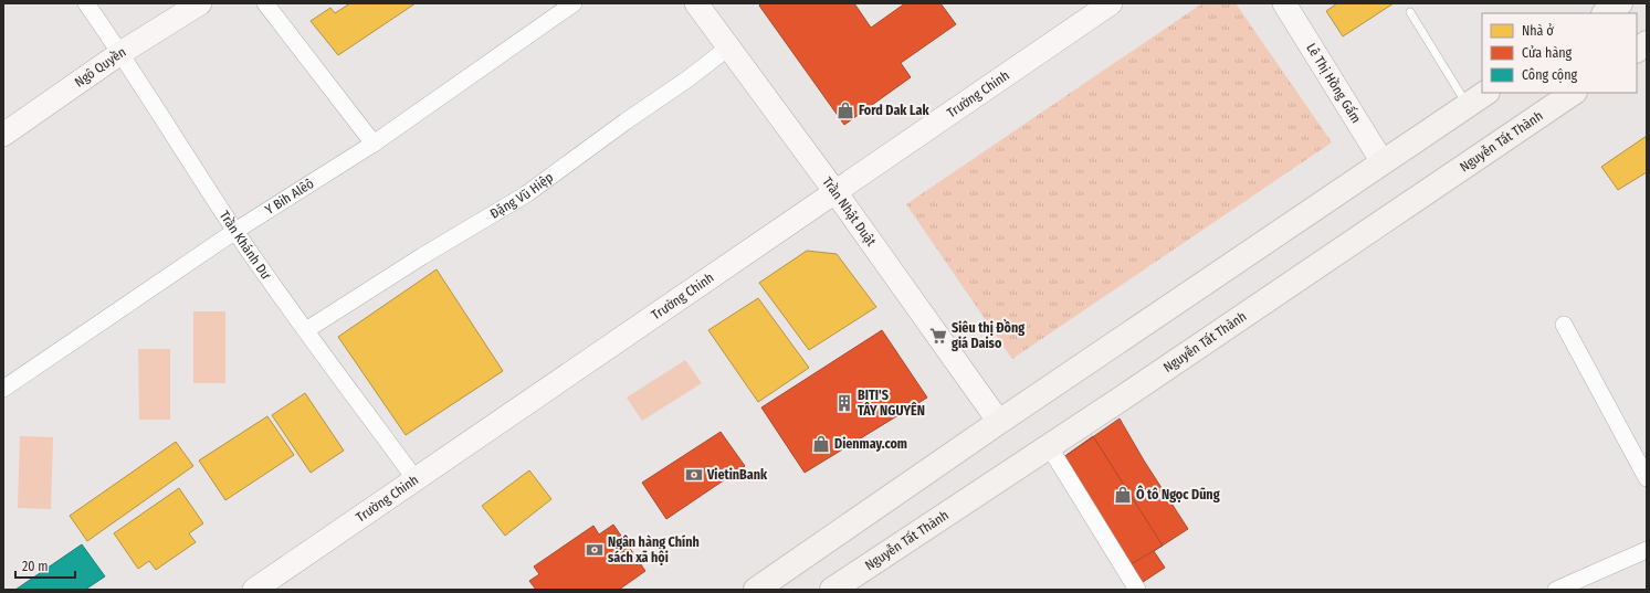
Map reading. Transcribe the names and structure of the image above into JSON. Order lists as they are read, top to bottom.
{
  "streets": {
    "main road": ["Nguyễn Tất Thành"],
    "street": [
      "Ngô Quyền",
      "Lê Thị Hồng Gấm",
      "Trường Chinh",
      "Đặng Vũ Hiệp",
      "Y Bih Alêô",
      "Trần Nhật Duật",
      "Trần Khánh Dư"
    ]
  },
  "crossings": [
    ["Ngô Quyền", "Trần Khánh Dư"],
    ["Trường Chinh", "Trần Nhật Duật"],
    ["Trường Chinh", "Trần Khánh Dư"],
    ["Đặng Vũ Hiệp", "Trần Nhật Duật"],
    ["Đặng Vũ Hiệp", "Trần Khánh Dư"],
    ["Y Bih Alêô", "Trần Khánh Dư"]
  ],
  "places": {
    "shop": ["Ford Dak Lak", "Dienmay.com", "Ô tô Ngọc Dũng"],
    "supermarket": ["Siêu thị Đồng giá Daiso"],
    "building": ["BITI'S TÂY NGUYÊN"],
    "bank": ["VietinBank", "Ngân hàng Chính sách xã hội"]
  },
  "legend": ["Nhà ở", "Cửa hàng", "Công cộng"],
  "scale_bar": "20 m"
}
